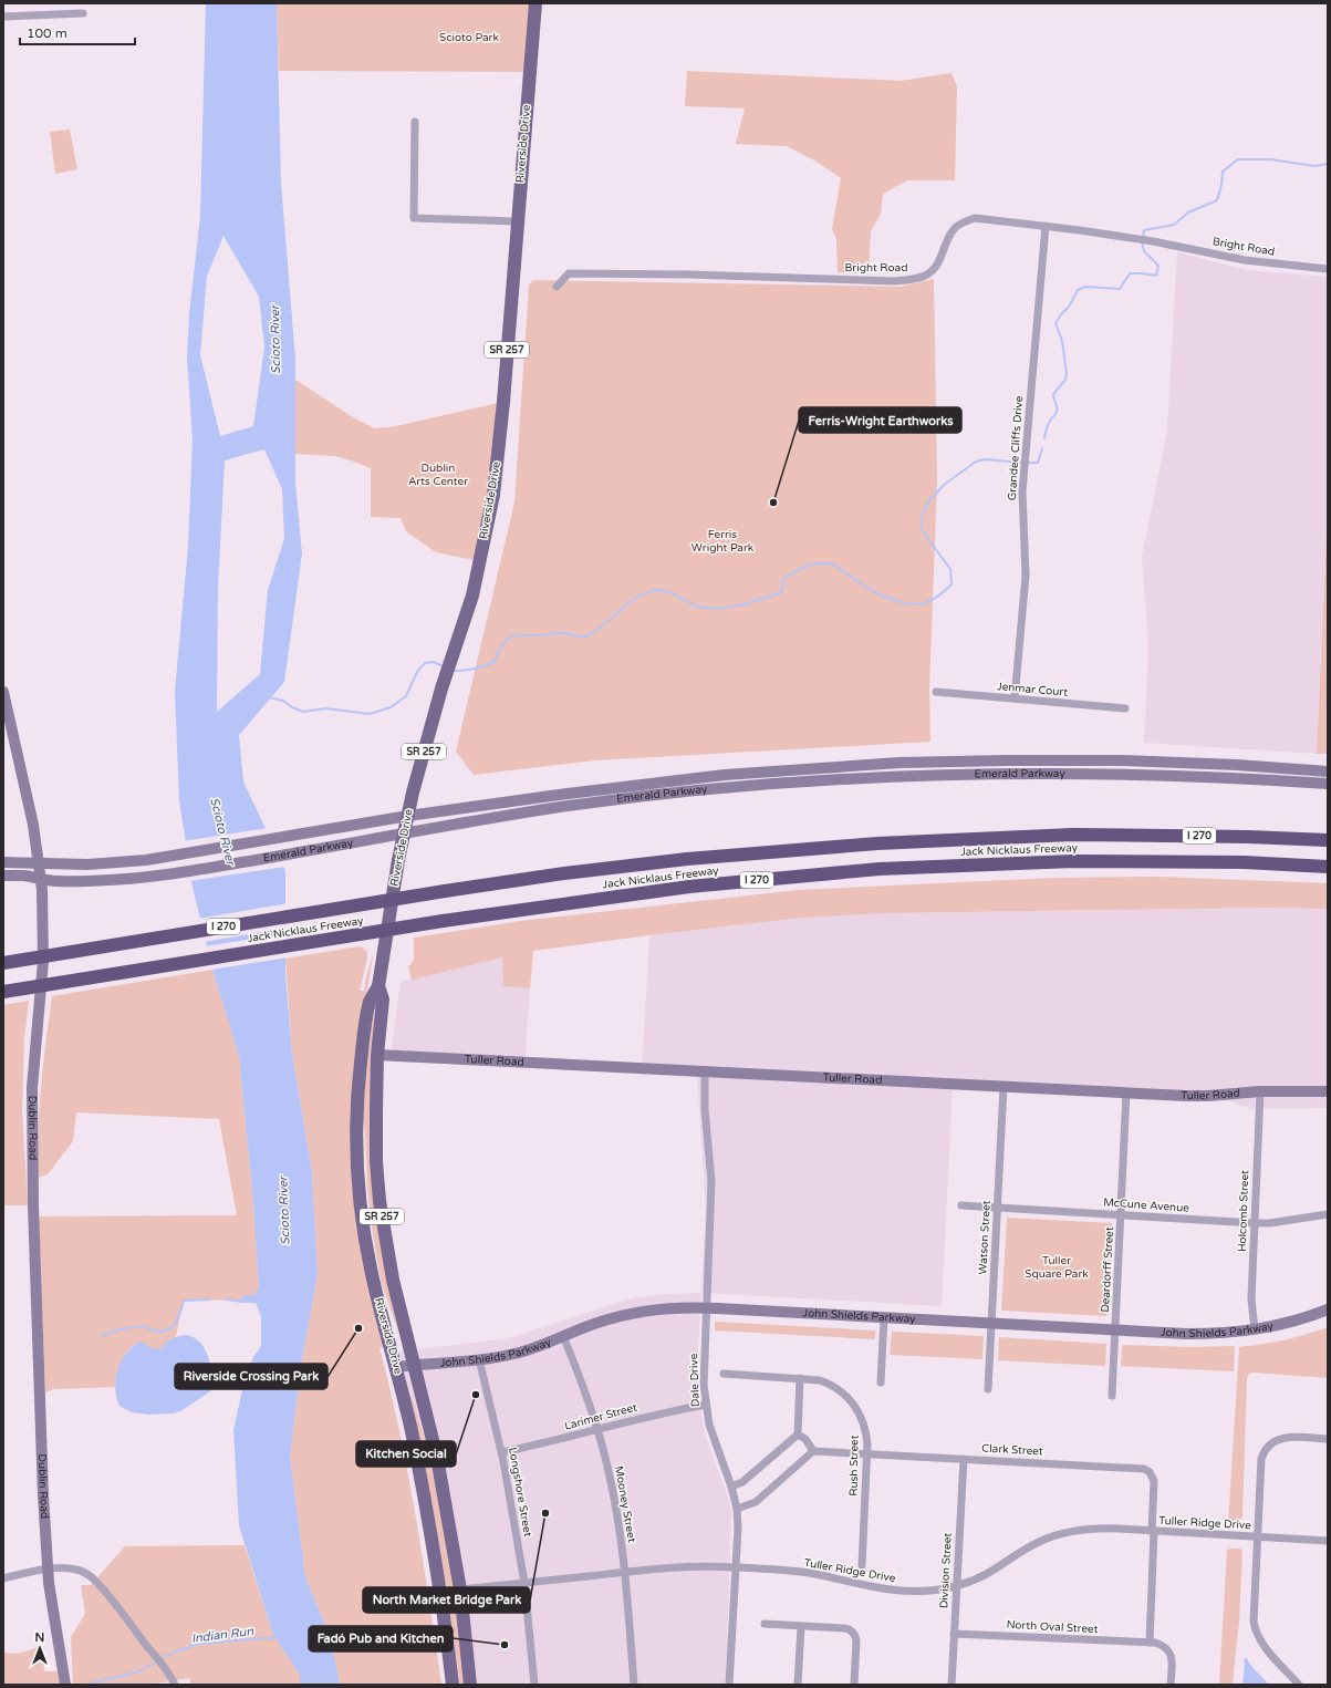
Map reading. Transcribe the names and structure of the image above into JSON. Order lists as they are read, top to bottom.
{
  "streets": {
    "highway": ["I 270", "Jack Nicklaus Freeway"],
    "main road": [
      "Riverside Drive",
      "SR 257",
      "Emerald Parkway",
      "Tuller Road",
      "Dublin Road",
      "John Shields Parkway"
    ],
    "street": [
      "Bright Road",
      "Grandee Cliffs Drive",
      "Jenmar Court",
      "McCune Avenue",
      "Holcomb Street",
      "Watson Street",
      "Deardorff Street",
      "Dale Drive",
      "Larimer Street",
      "Clark Street",
      "Rush Street",
      "Longshore Street",
      "Mooney Street",
      "Tuller Ridge Drive",
      "Division Street",
      "North Oval Street"
    ]
  },
  "crossings": [
    ["Riverside Drive", "Emerald Parkway"],
    ["Riverside Drive", "Tuller Road"],
    ["Riverside Drive", "John Shields Parkway"],
    ["Riverside Drive", "Tuller Ridge Drive"],
    ["Bright Road", "Grandee Cliffs Drive"],
    ["Grandee Cliffs Drive", "Jenmar Court"],
    ["Emerald Parkway", "Dublin Road"],
    ["Tuller Road", "Holcomb Street"],
    ["Tuller Road", "Watson Street"],
    ["Tuller Road", "Deardorff Street"],
    ["Tuller Road", "Dale Drive"],
    ["McCune Avenue", "Holcomb Street"],
    ["McCune Avenue", "Watson Street"],
    ["McCune Avenue", "Deardorff Street"],
    ["Holcomb Street", "John Shields Parkway"],
    ["Watson Street", "John Shields Parkway"],
    ["Deardorff Street", "John Shields Parkway"],
    ["John Shields Parkway", "Dale Drive"],
    ["John Shields Parkway", "Longshore Street"],
    ["John Shields Parkway", "Mooney Street"],
    ["Dale Drive", "Larimer Street"],
    ["Dale Drive", "Tuller Ridge Drive"],
    ["Larimer Street", "Longshore Street"],
    ["Larimer Street", "Mooney Street"],
    ["Clark Street", "Rush Street"],
    ["Clark Street", "Tuller Ridge Drive"],
    ["Clark Street", "Division Street"],
    ["Clark Street", "North Oval Street"],
    ["Longshore Street", "Tuller Ridge Drive"],
    ["Mooney Street", "Tuller Ridge Drive"],
    ["Tuller Ridge Drive", "Division Street"],
    ["Division Street", "North Oval Street"]
  ],
  "water": ["Scioto River", "Indian Run"],
  "parks": [
    "Scioto Park",
    "Dublin Arts Center",
    "Ferris Wright Park",
    "Tuller Square Park"
  ],
  "places": [
    "Ferris-Wright Earthworks",
    "Riverside Crossing Park",
    "Kitchen Social",
    "North Market Bridge Park",
    "Fadó Pub and Kitchen"
  ],
  "scale_bar": "100 m",
  "north": "top"
}
